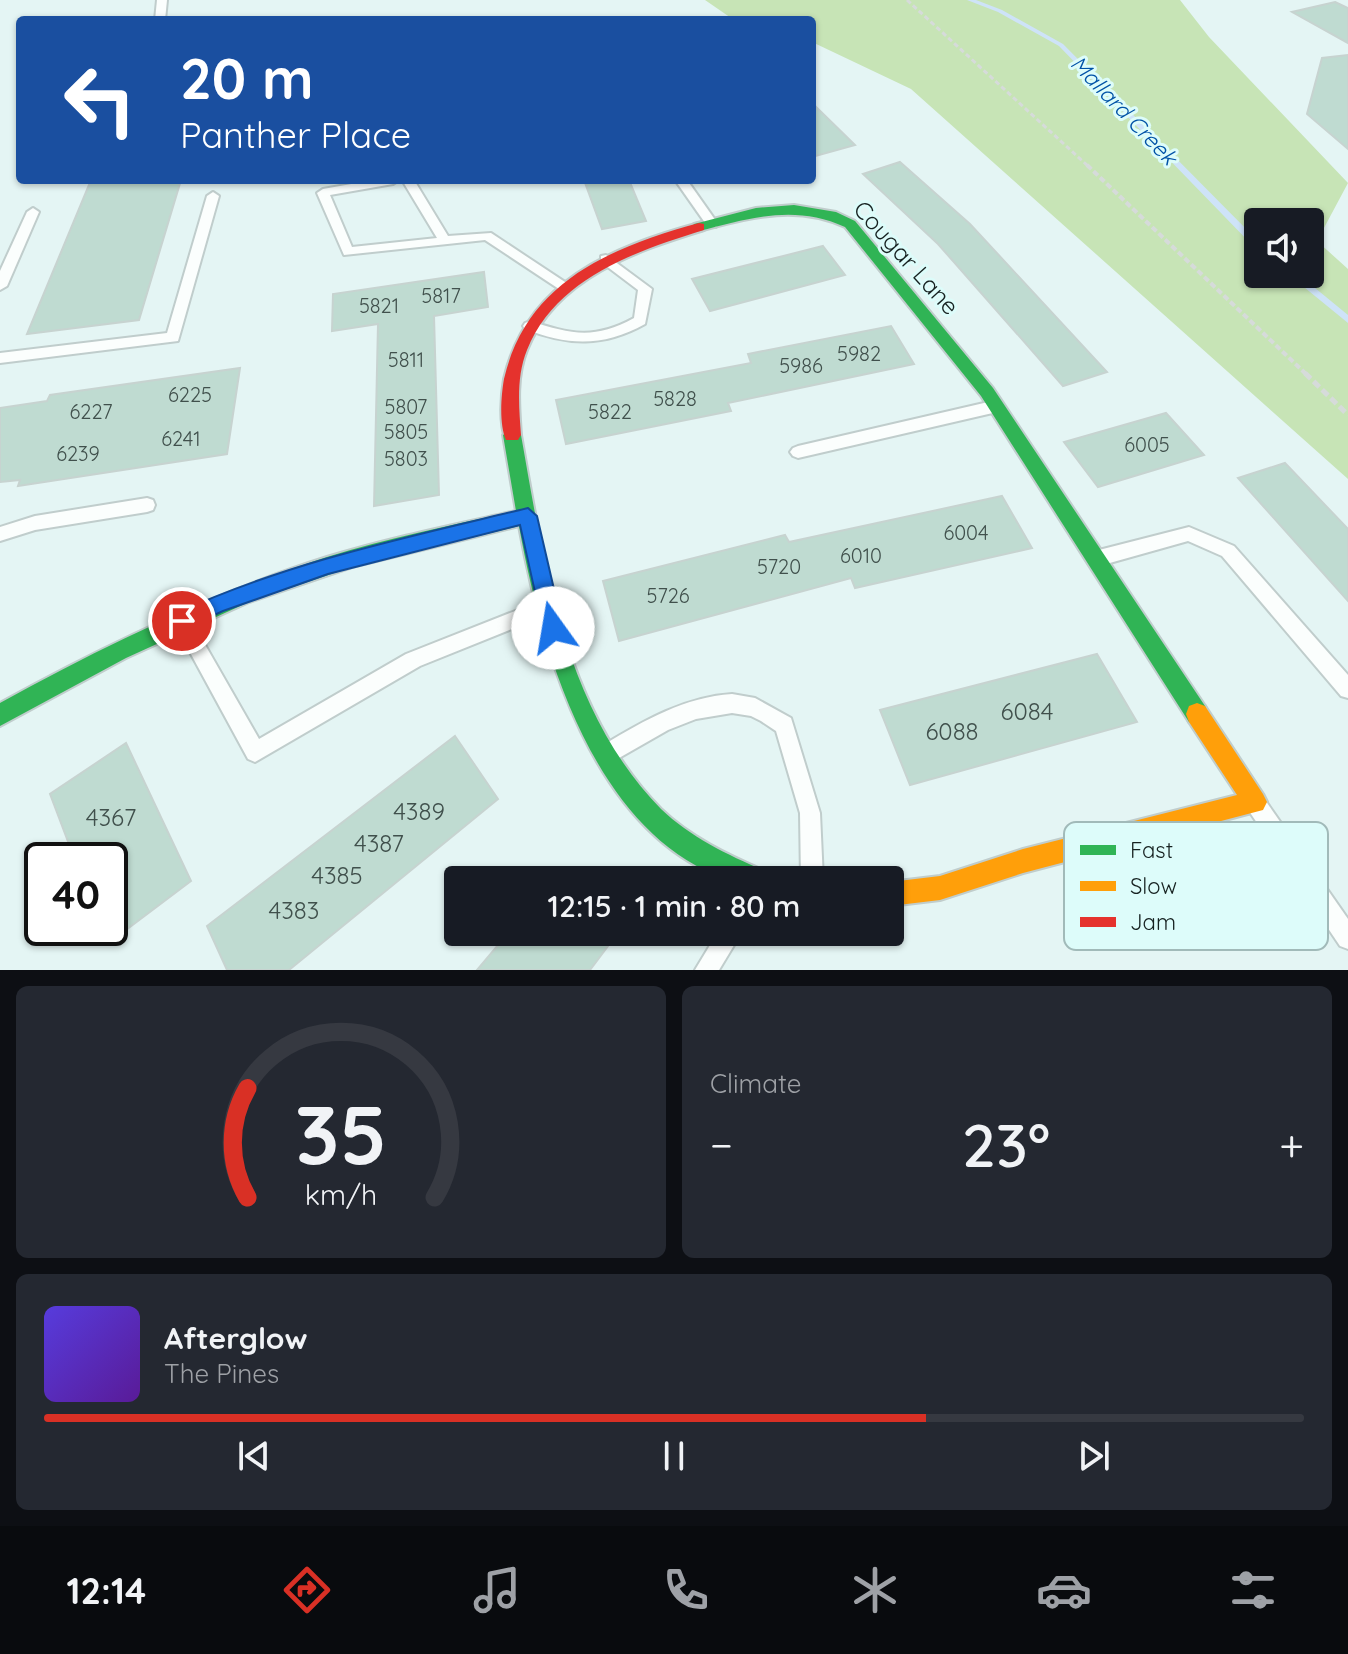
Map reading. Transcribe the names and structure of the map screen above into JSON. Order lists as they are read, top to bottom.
{
  "streets": {
    "street": ["Cougar Lane"]
  },
  "water": ["Mallard Creek"],
  "house_numbers": [
    "5817",
    "5821",
    "5982",
    "5811",
    "5986",
    "6225",
    "5828",
    "5807",
    "6227",
    "5822",
    "5805",
    "6241",
    "6005",
    "6239",
    "5803",
    "6004",
    "6010",
    "5720",
    "5726",
    "6084",
    "6088",
    "4389",
    "4367",
    "4387",
    "4385",
    "4383"
  ],
  "legend": ["Fast", "Slow", "Jam"],
  "page": {
    "turn": ["20 m", "Panther Place"],
    "limit": "40",
    "trip": "12:15 · 1 min · 80 m",
    "tile": "Climate",
    "heat": ["−", "23°", "+"],
    "song": ["Afterglow", "The Pines"],
    "tabs": "12:14",
    "gauge": ["35", "km/h"]
  }
}
